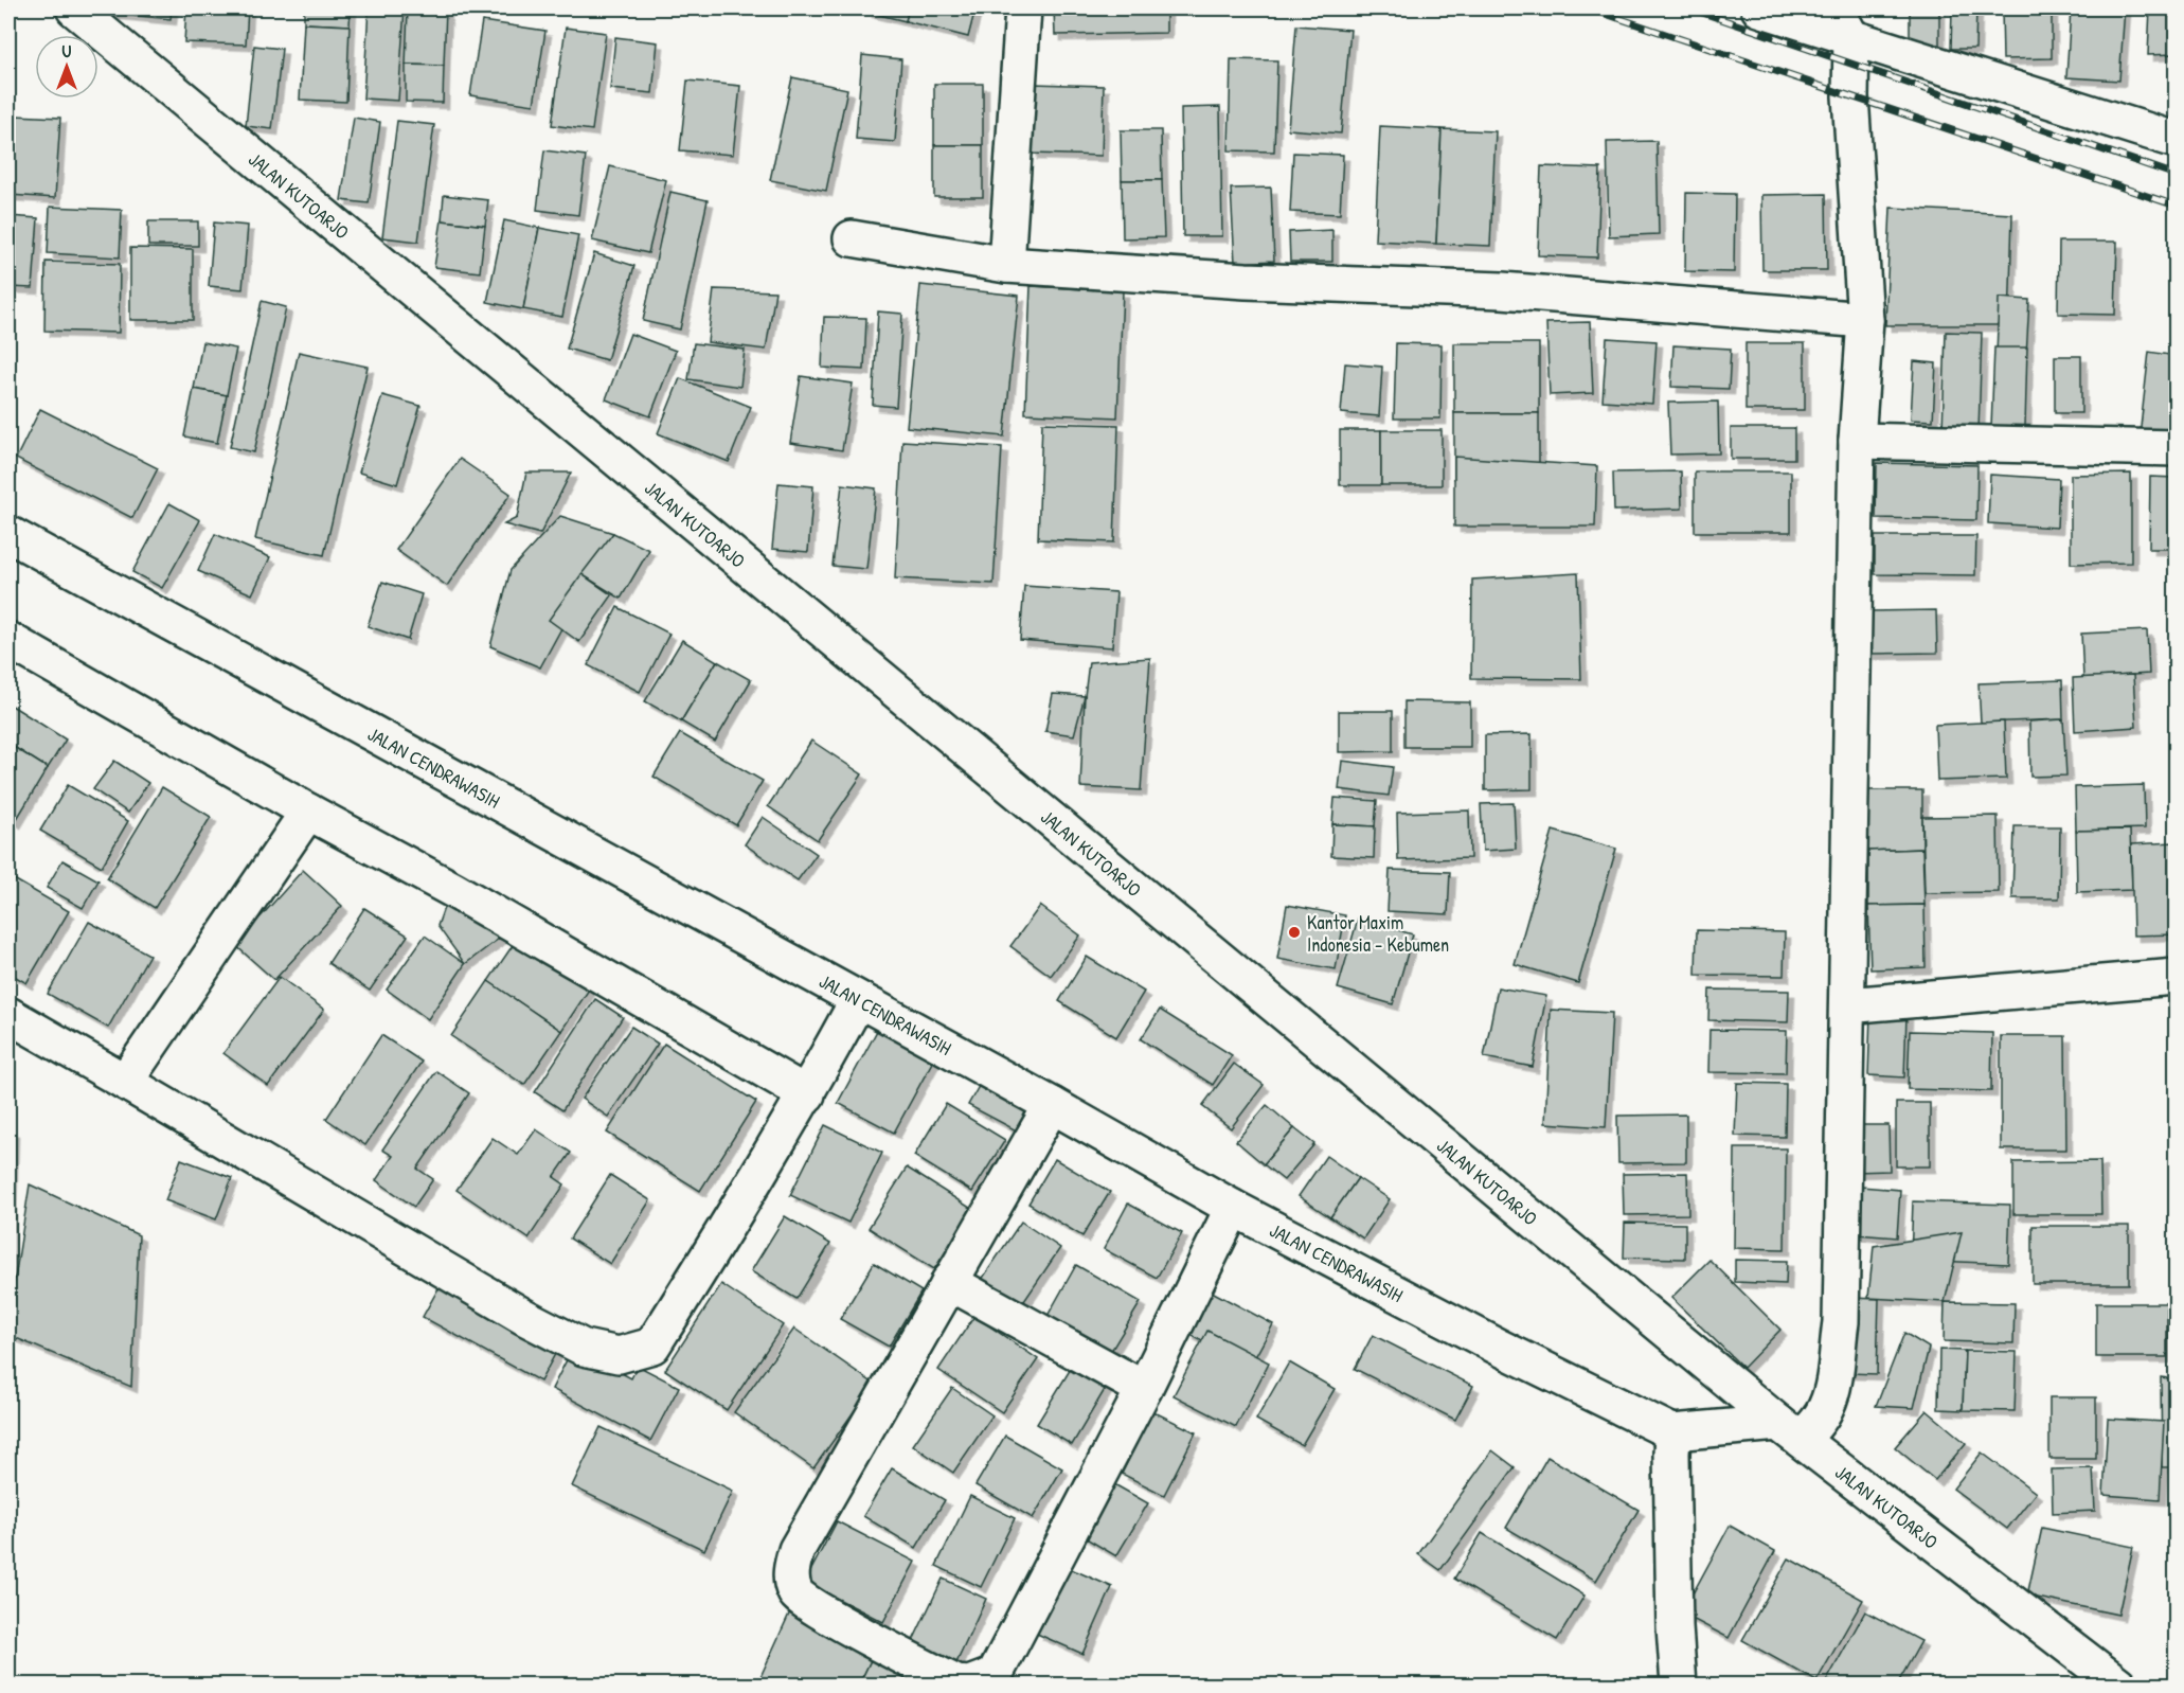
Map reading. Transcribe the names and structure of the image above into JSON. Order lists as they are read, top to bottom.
{
  "streets": {
    "street": ["JALAN KUTOARJO", "JALAN CENDRAWASIH"]
  },
  "places": ["Kantor Maxim Indonesia - Kebumen"],
  "north": "top"
}
